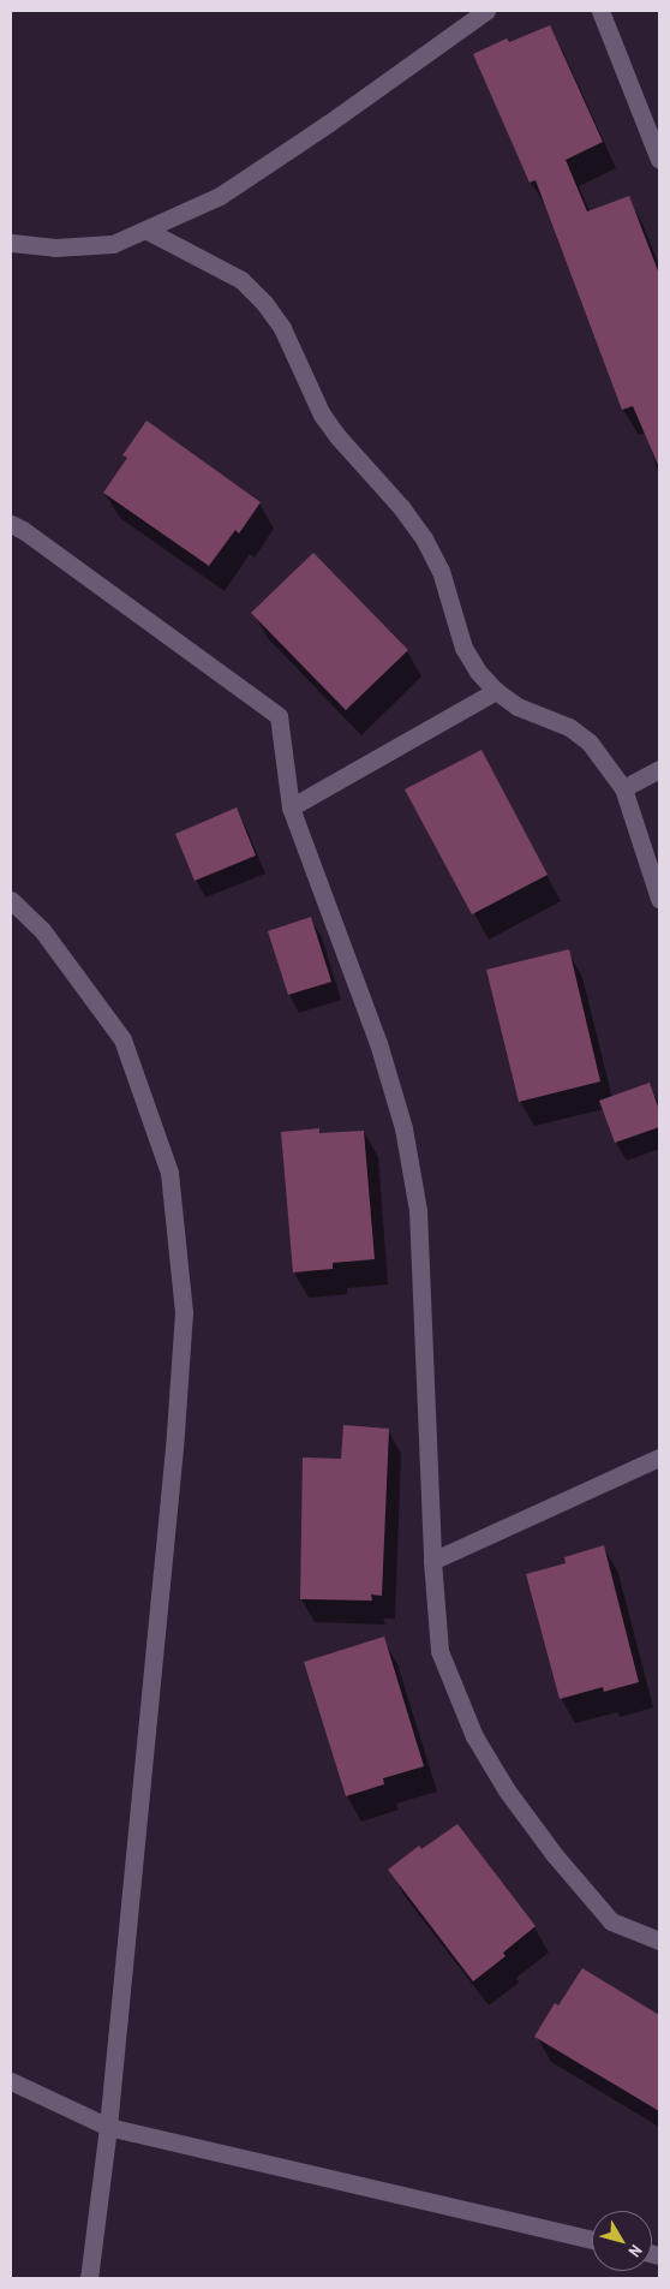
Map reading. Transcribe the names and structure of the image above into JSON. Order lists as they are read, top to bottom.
{
  "north": "bottom right"
}
